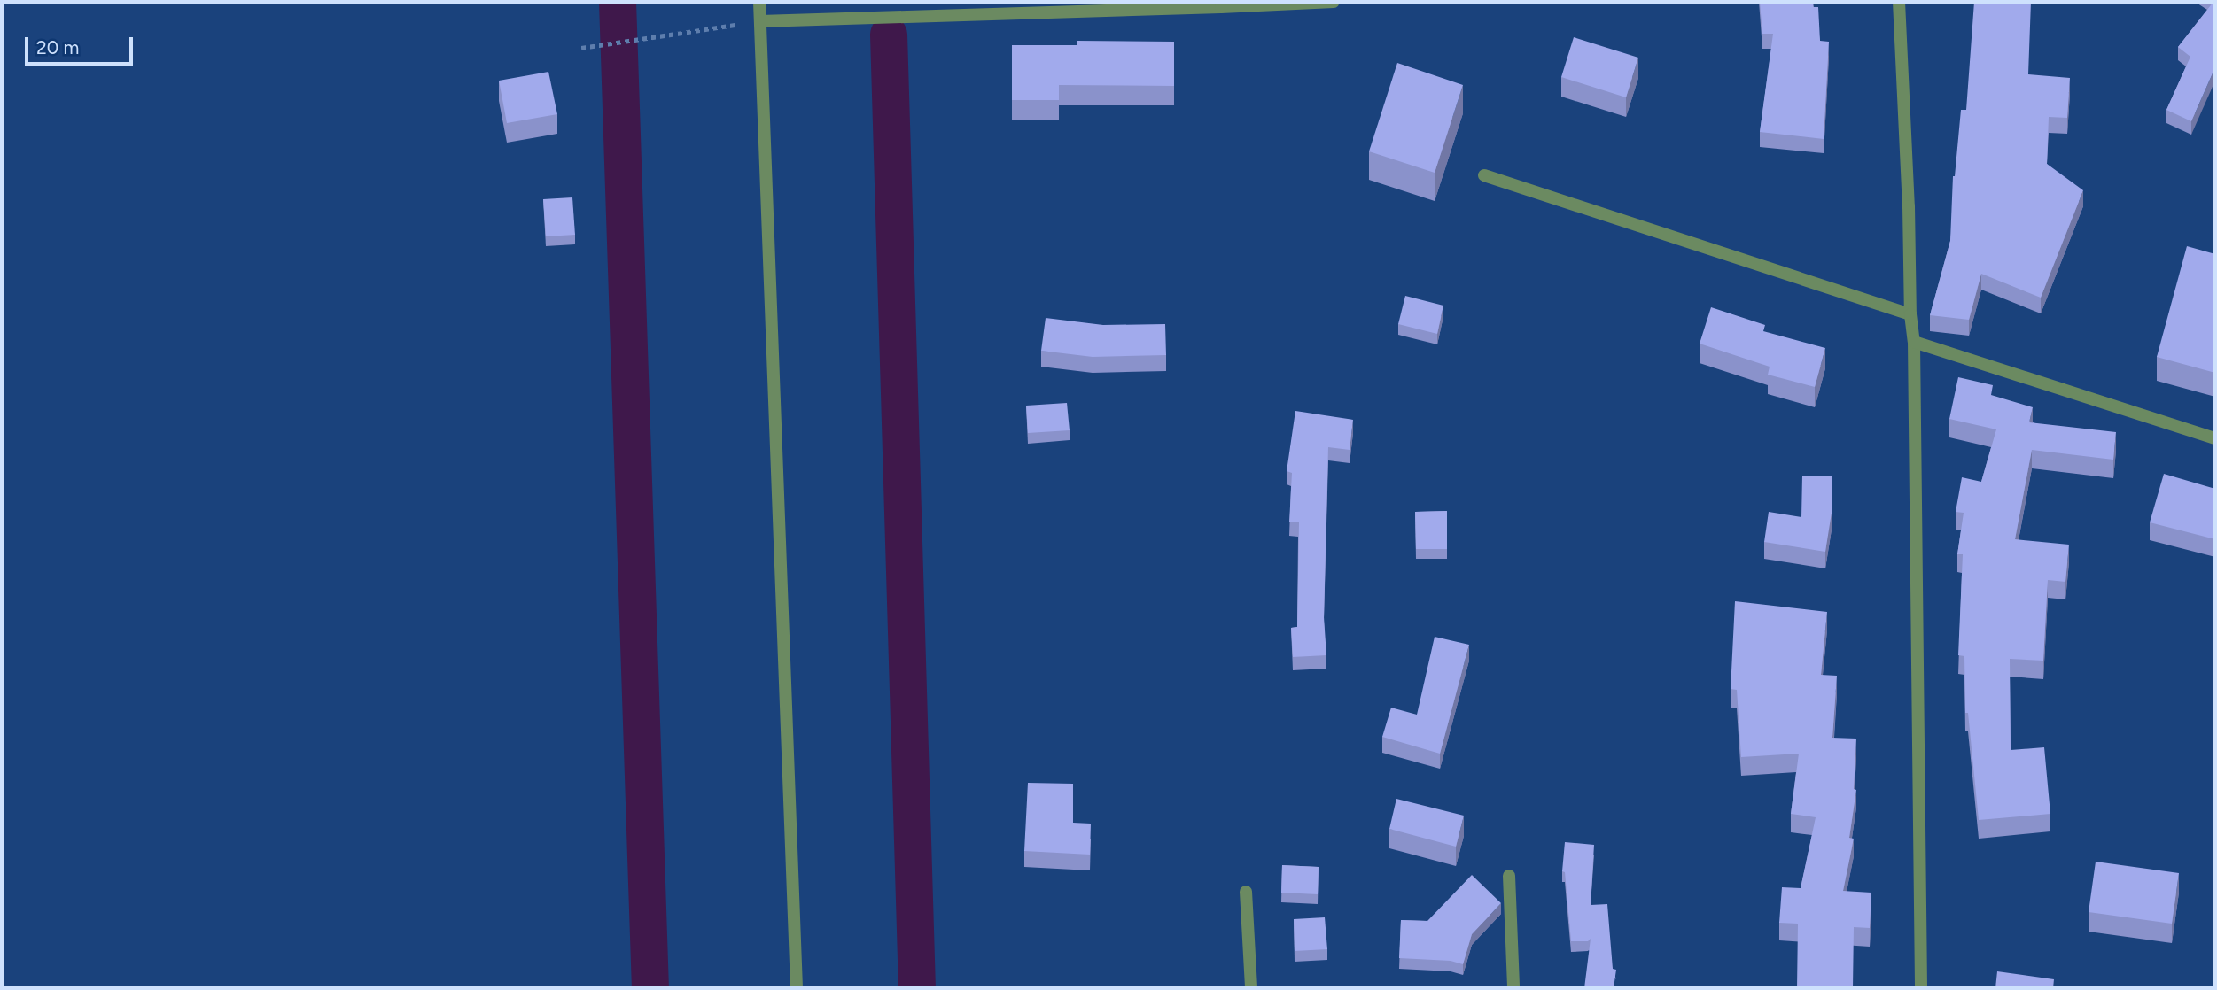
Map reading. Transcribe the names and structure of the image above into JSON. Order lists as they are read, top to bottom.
{
  "scale_bar": "20 m"
}
